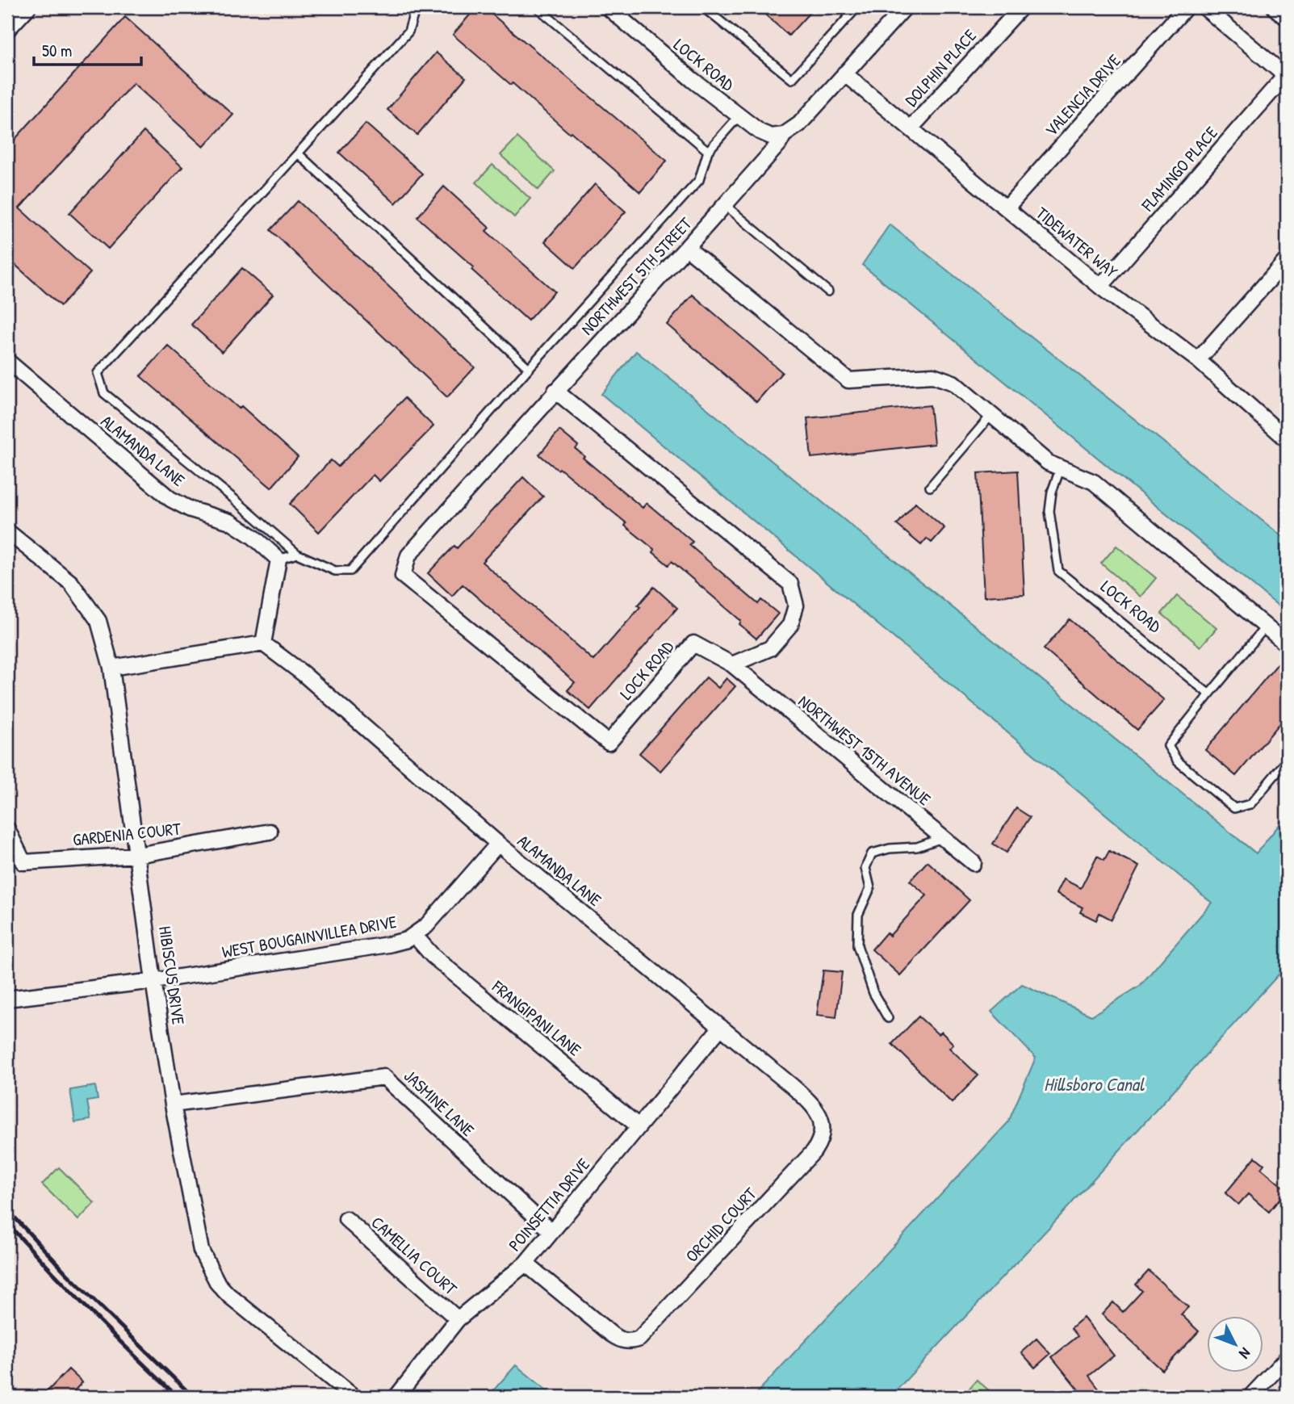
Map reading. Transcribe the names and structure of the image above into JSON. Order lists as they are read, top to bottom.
{
  "streets": {
    "street": [
      "LOCK ROAD",
      "DOLPHIN PLACE",
      "VALENCIA DRIVE",
      "FLAMINGO PLACE",
      "TIDEWATER WAY",
      "NORTHWEST 5TH STREET",
      "ALAMANDA LANE",
      "NORTHWEST 15TH AVENUE",
      "GARDENIA COURT",
      "WEST BOUGAINVILLEA DRIVE",
      "HIBISCUS DRIVE",
      "FRANGIPANI LANE",
      "JASMINE LANE",
      "POINSETTIA DRIVE",
      "ORCHID COURT",
      "CAMELLIA COURT"
    ]
  },
  "crossings": [
    ["LOCK ROAD", "NORTHWEST 5TH STREET"],
    ["LOCK ROAD", "NORTHWEST 15TH AVENUE"],
    ["DOLPHIN PLACE", "TIDEWATER WAY"],
    ["VALENCIA DRIVE", "TIDEWATER WAY"],
    ["FLAMINGO PLACE", "TIDEWATER WAY"],
    ["TIDEWATER WAY", "NORTHWEST 5TH STREET"],
    ["ALAMANDA LANE", "WEST BOUGAINVILLEA DRIVE"],
    ["ALAMANDA LANE", "POINSETTIA DRIVE"],
    ["ALAMANDA LANE", "ORCHID COURT"],
    ["GARDENIA COURT", "HIBISCUS DRIVE"],
    ["WEST BOUGAINVILLEA DRIVE", "HIBISCUS DRIVE"],
    ["WEST BOUGAINVILLEA DRIVE", "FRANGIPANI LANE"],
    ["HIBISCUS DRIVE", "JASMINE LANE"],
    ["FRANGIPANI LANE", "POINSETTIA DRIVE"],
    ["JASMINE LANE", "POINSETTIA DRIVE"],
    ["POINSETTIA DRIVE", "ORCHID COURT"],
    ["POINSETTIA DRIVE", "CAMELLIA COURT"]
  ],
  "water": ["Hillsboro Canal"],
  "scale_bar": "50 m",
  "north": "bottom right"
}
